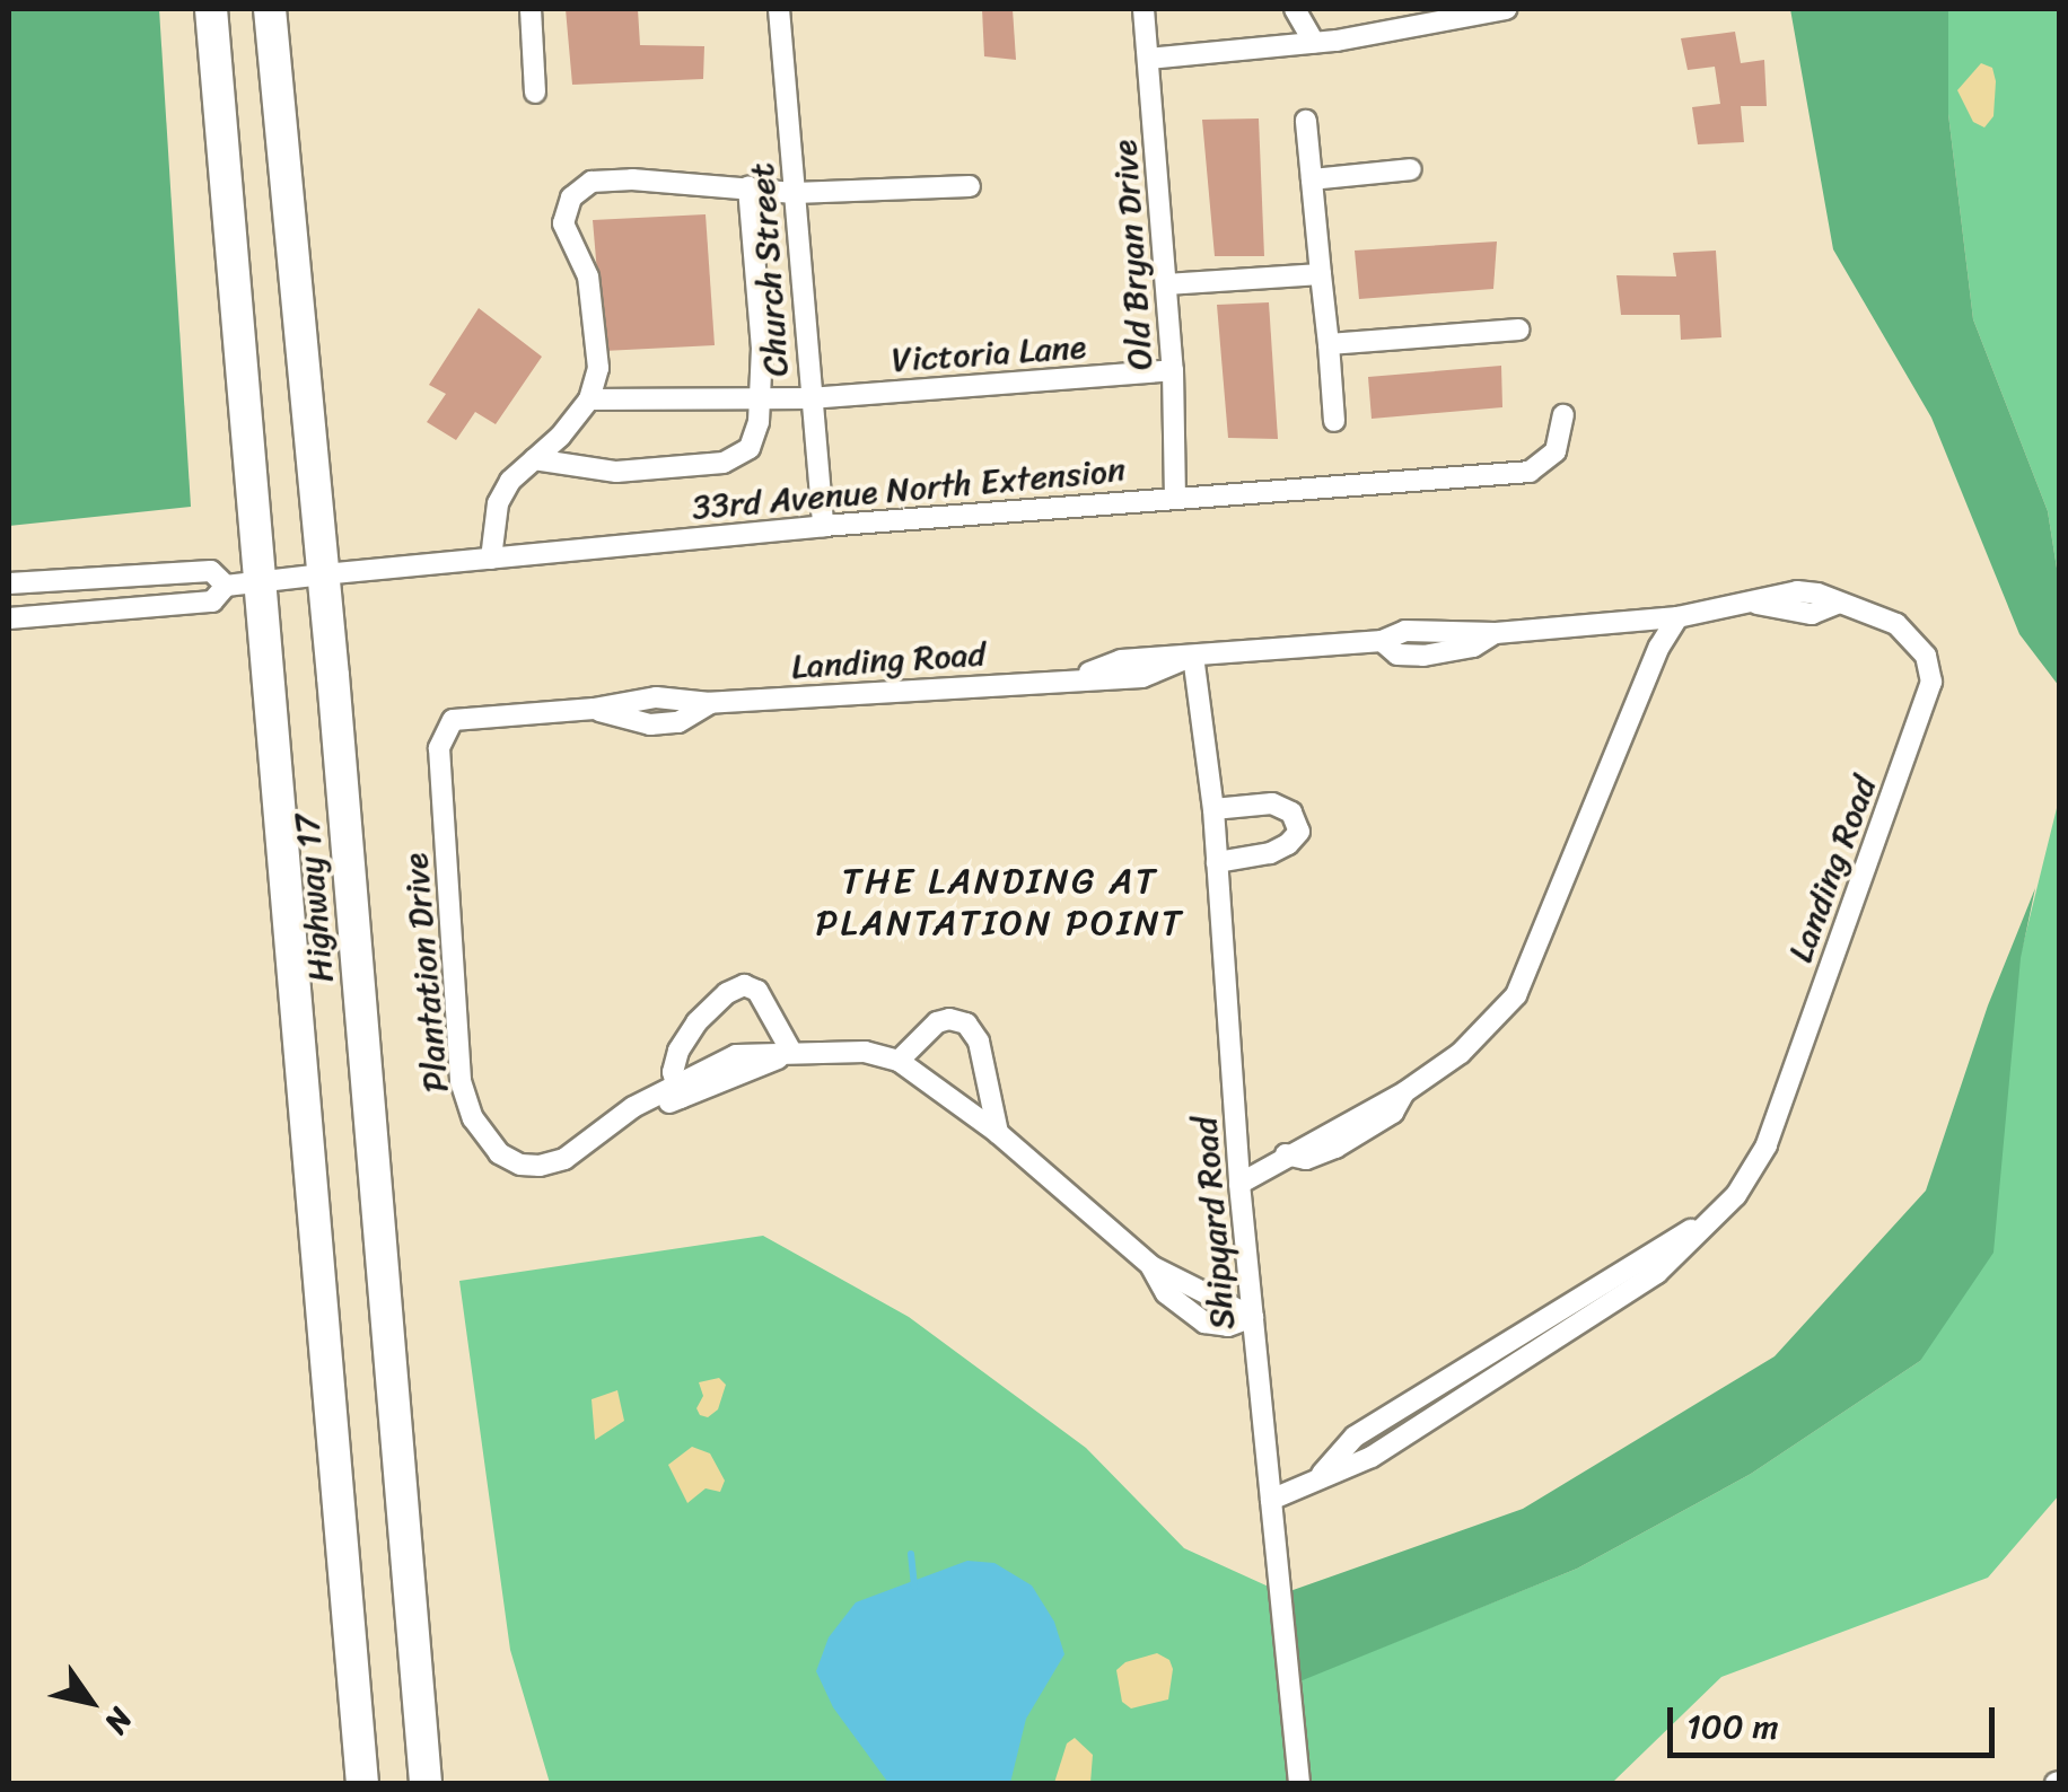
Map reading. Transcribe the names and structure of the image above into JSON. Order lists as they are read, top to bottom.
{
  "streets": {
    "highway": ["Highway 17"],
    "street": [
      "Old Bryan Drive",
      "Church Street",
      "Victoria Lane",
      "33rd Avenue North Extension",
      "Landing Road",
      "Plantation Drive",
      "Shipyard Road"
    ]
  },
  "crossings": [
    ["Old Bryan Drive", "Victoria Lane"],
    ["Old Bryan Drive", "33rd Avenue North Extension"],
    ["Church Street", "Victoria Lane"],
    ["Church Street", "33rd Avenue North Extension"],
    ["33rd Avenue North Extension", "Highway 17"],
    ["Landing Road", "Plantation Drive"],
    ["Landing Road", "Shipyard Road"],
    ["Plantation Drive", "Shipyard Road"]
  ],
  "districts": ["THE LANDING AT PLANTATION POINT"],
  "scale_bar": "100 m",
  "north": "bottom right"
}
